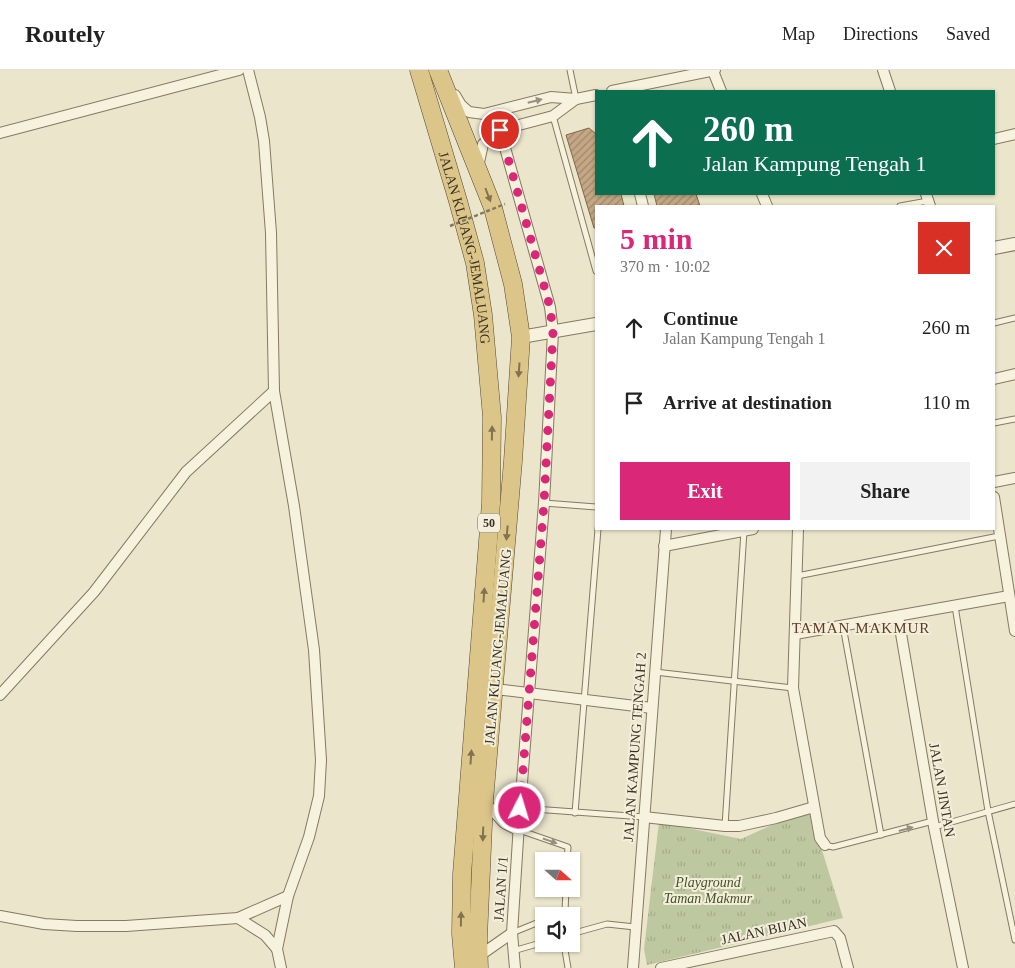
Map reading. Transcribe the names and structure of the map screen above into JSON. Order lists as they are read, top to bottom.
{
  "streets": {
    "highway": ["JALAN KLUANG-JEMALUANG", "50"],
    "street": [
      "JALAN KAMPUNG TENGAH 2",
      "JALAN JINTAN",
      "JALAN 1/1",
      "JALAN BIJAN"
    ]
  },
  "districts": ["TAMAN MAKMUR"],
  "parks": ["Playground Taman Makmur"],
  "north": "right",
  "page": {
    "header": "Routely",
    "nav": ["Map", "Directions", "Saved"],
    "turn": ["260 m", "Jalan Kampung Tengah 1"],
    "heading": ["5 min", "370 m · 10:02"],
    "list": [
      {
        "name": "Continue",
        "note": "Jalan Kampung Tengah 1",
        "value": "260 m"
      },
      {
        "name": "Arrive at destination",
        "value": "110 m"
      }
    ],
    "buttons": ["Exit", "Share"]
  }
}
